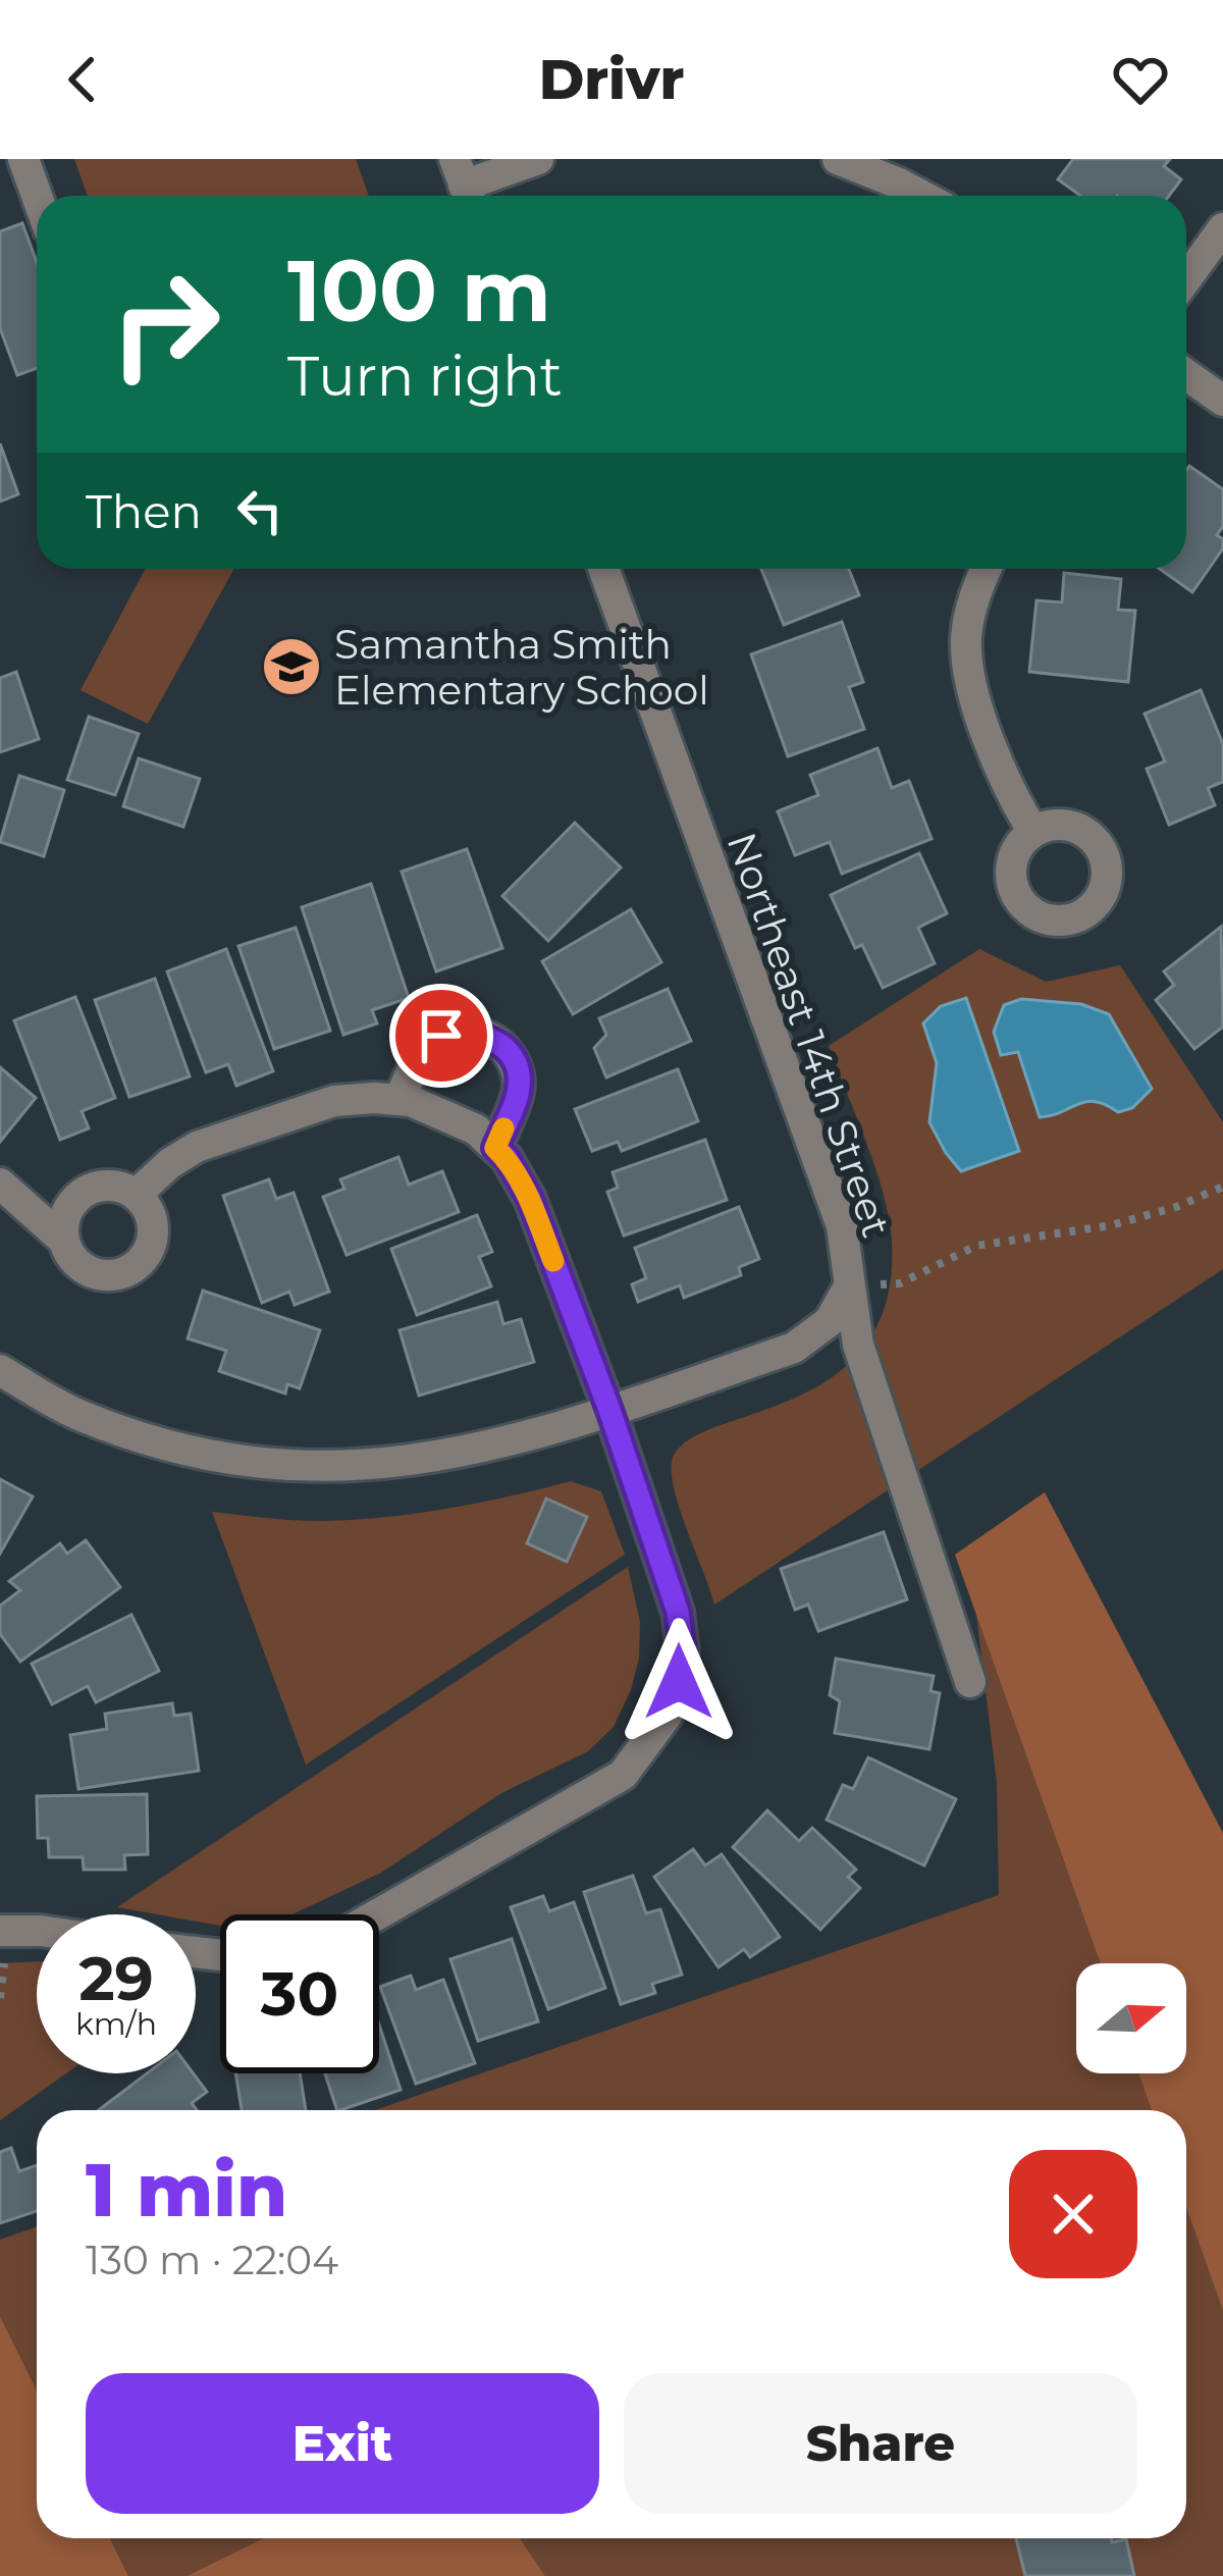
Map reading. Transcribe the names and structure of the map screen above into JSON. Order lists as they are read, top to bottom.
{
  "streets": {
    "street": ["Northeast 14th Street"]
  },
  "places": {
    "school or university": ["Samantha Smith Elementary School"]
  },
  "north": "right",
  "page": {
    "header": "Drivr",
    "turn": ["100 m", "Turn right"],
    "then": "Then",
    "speed": "29 km/h",
    "limit": "30",
    "heading": ["1 min", "130 m · 22:04"],
    "buttons": ["Exit", "Share"]
  }
}
